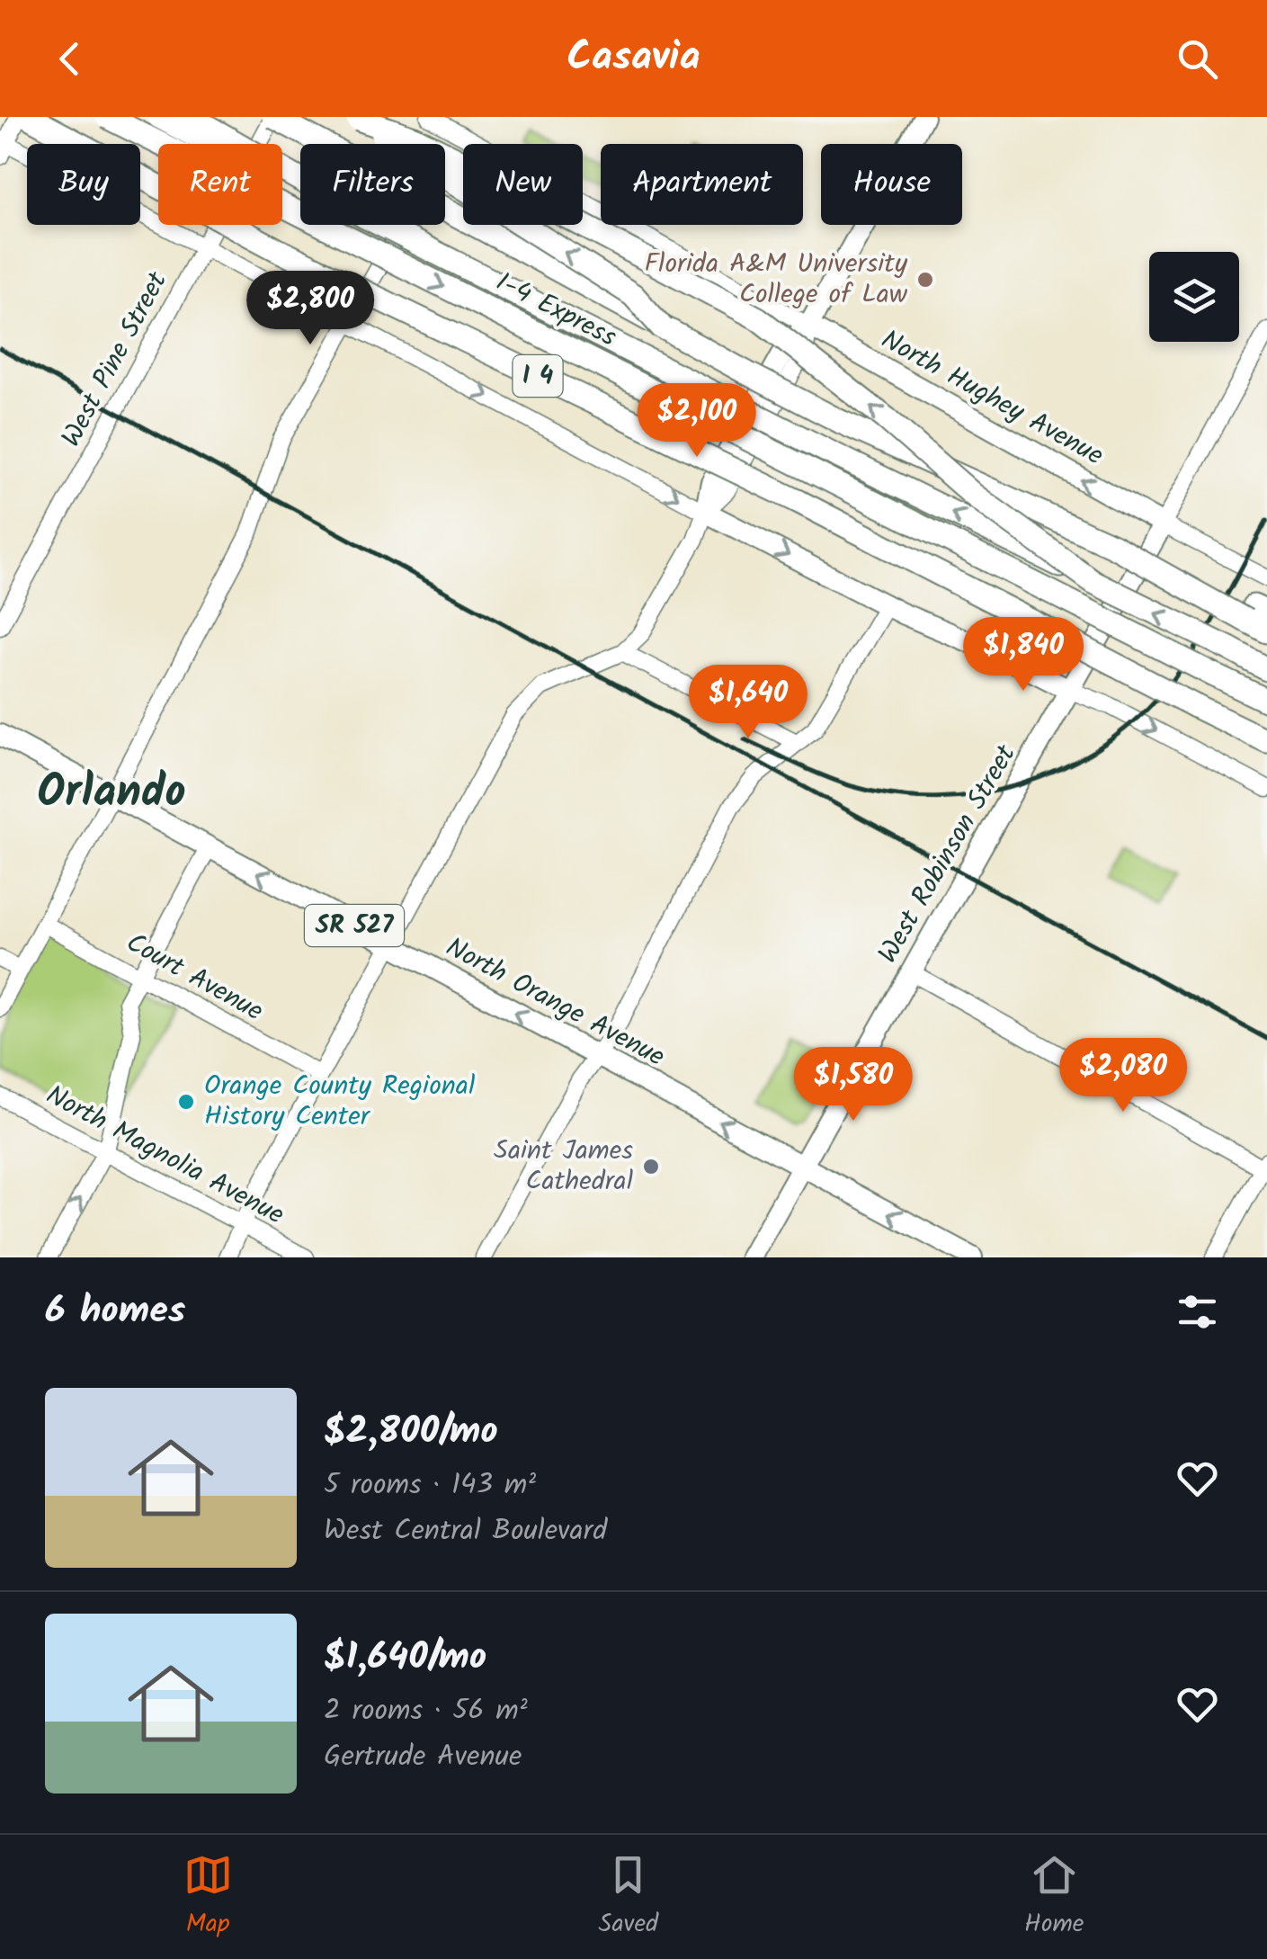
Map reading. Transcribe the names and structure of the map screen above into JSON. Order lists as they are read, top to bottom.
{
  "streets": {
    "highway": ["I-4 Express", "I 4"],
    "main road": [
      "North Hughey Avenue",
      "West Robinson Street",
      "SR 527",
      "North Orange Avenue"
    ],
    "street": ["West Pine Street", "Court Avenue", "North Magnolia Avenue"]
  },
  "crossings": [
    ["North Hughey Avenue", "West Robinson Street"],
    ["West Robinson Street", "North Orange Avenue"],
    ["SR 527", "North Orange Avenue"]
  ],
  "one_way": ["North Hughey Avenue", "North Orange Avenue"],
  "districts": ["Orlando"],
  "places": ["Florida A&M University College of Law", "Orange County Regional History Center", "Saint James Cathedral"],
  "page": {
    "header": "Casavia",
    "chip": [
      "Buy",
      "Rent",
      "Filters",
      "New",
      "Apartment",
      "House"
    ],
    "price": [
      "$2,800",
      "$2,100",
      "$1,840",
      "$1,640",
      "$2,080",
      "$1,580"
    ],
    "heading": "6 homes",
    "list": [
      {
        "name": "$2,800/mo",
        "note": "5 rooms · 143 m² · West Central Boulevard"
      },
      {
        "name": "$1,640/mo",
        "note": "2 rooms · 56 m² · Gertrude Avenue"
      }
    ],
    "tabs": ["Map", "Saved", "Home"]
  }
}
